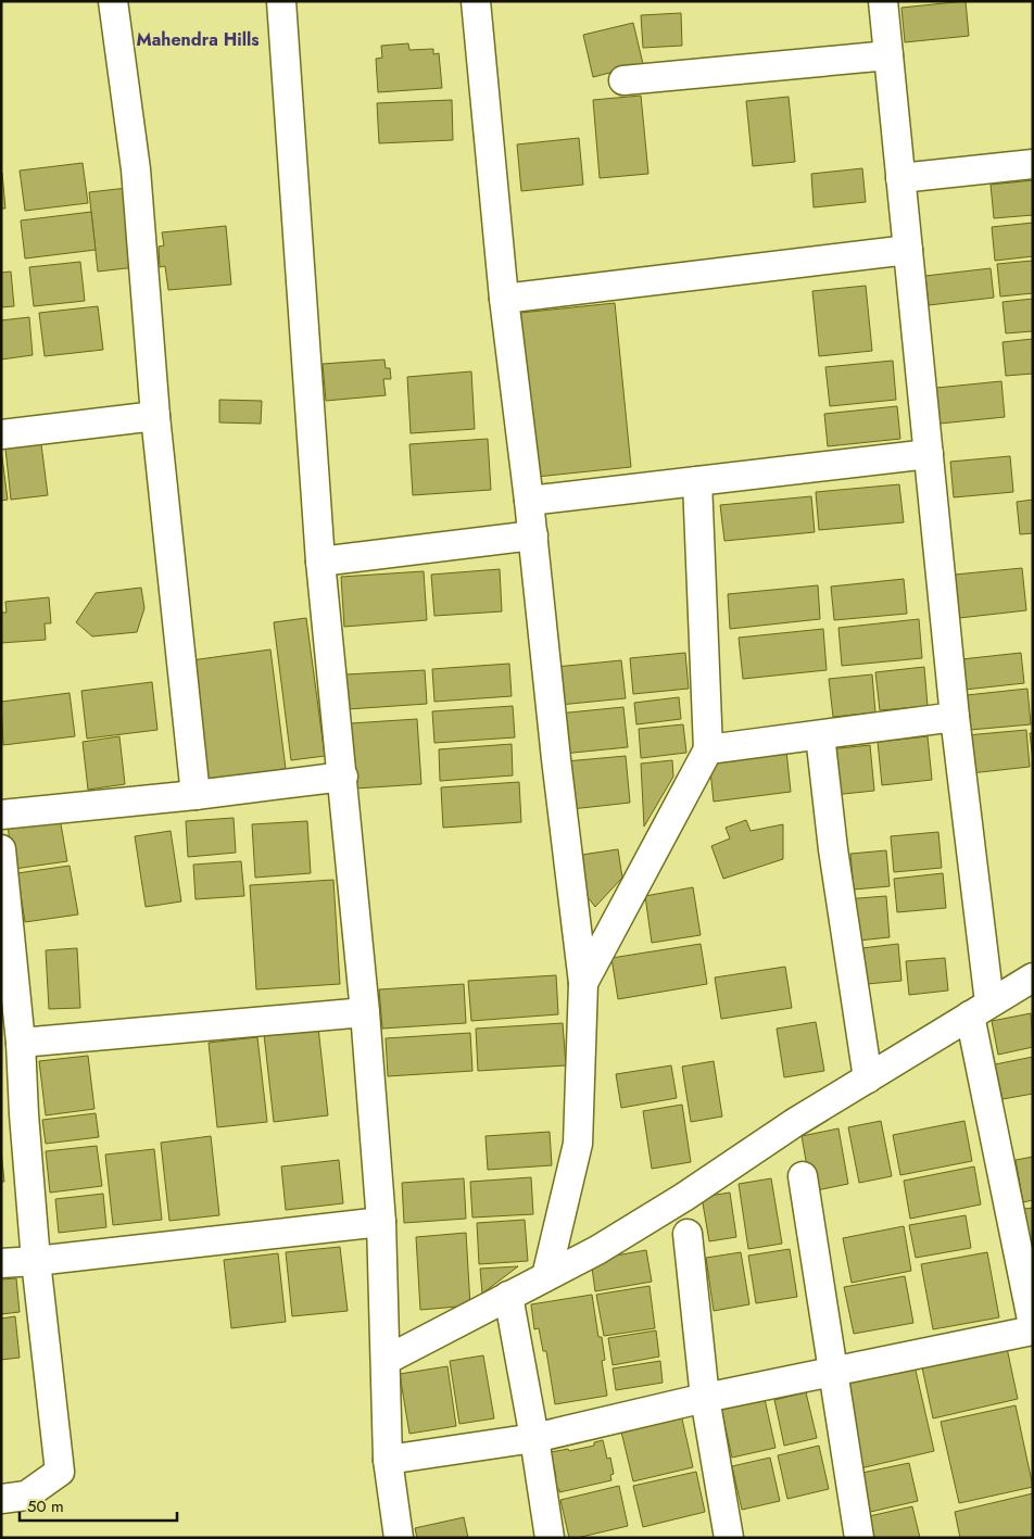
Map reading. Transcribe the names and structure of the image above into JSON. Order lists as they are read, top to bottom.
{
  "districts": ["Mahendra Hills"],
  "scale_bar": "50 m"
}
